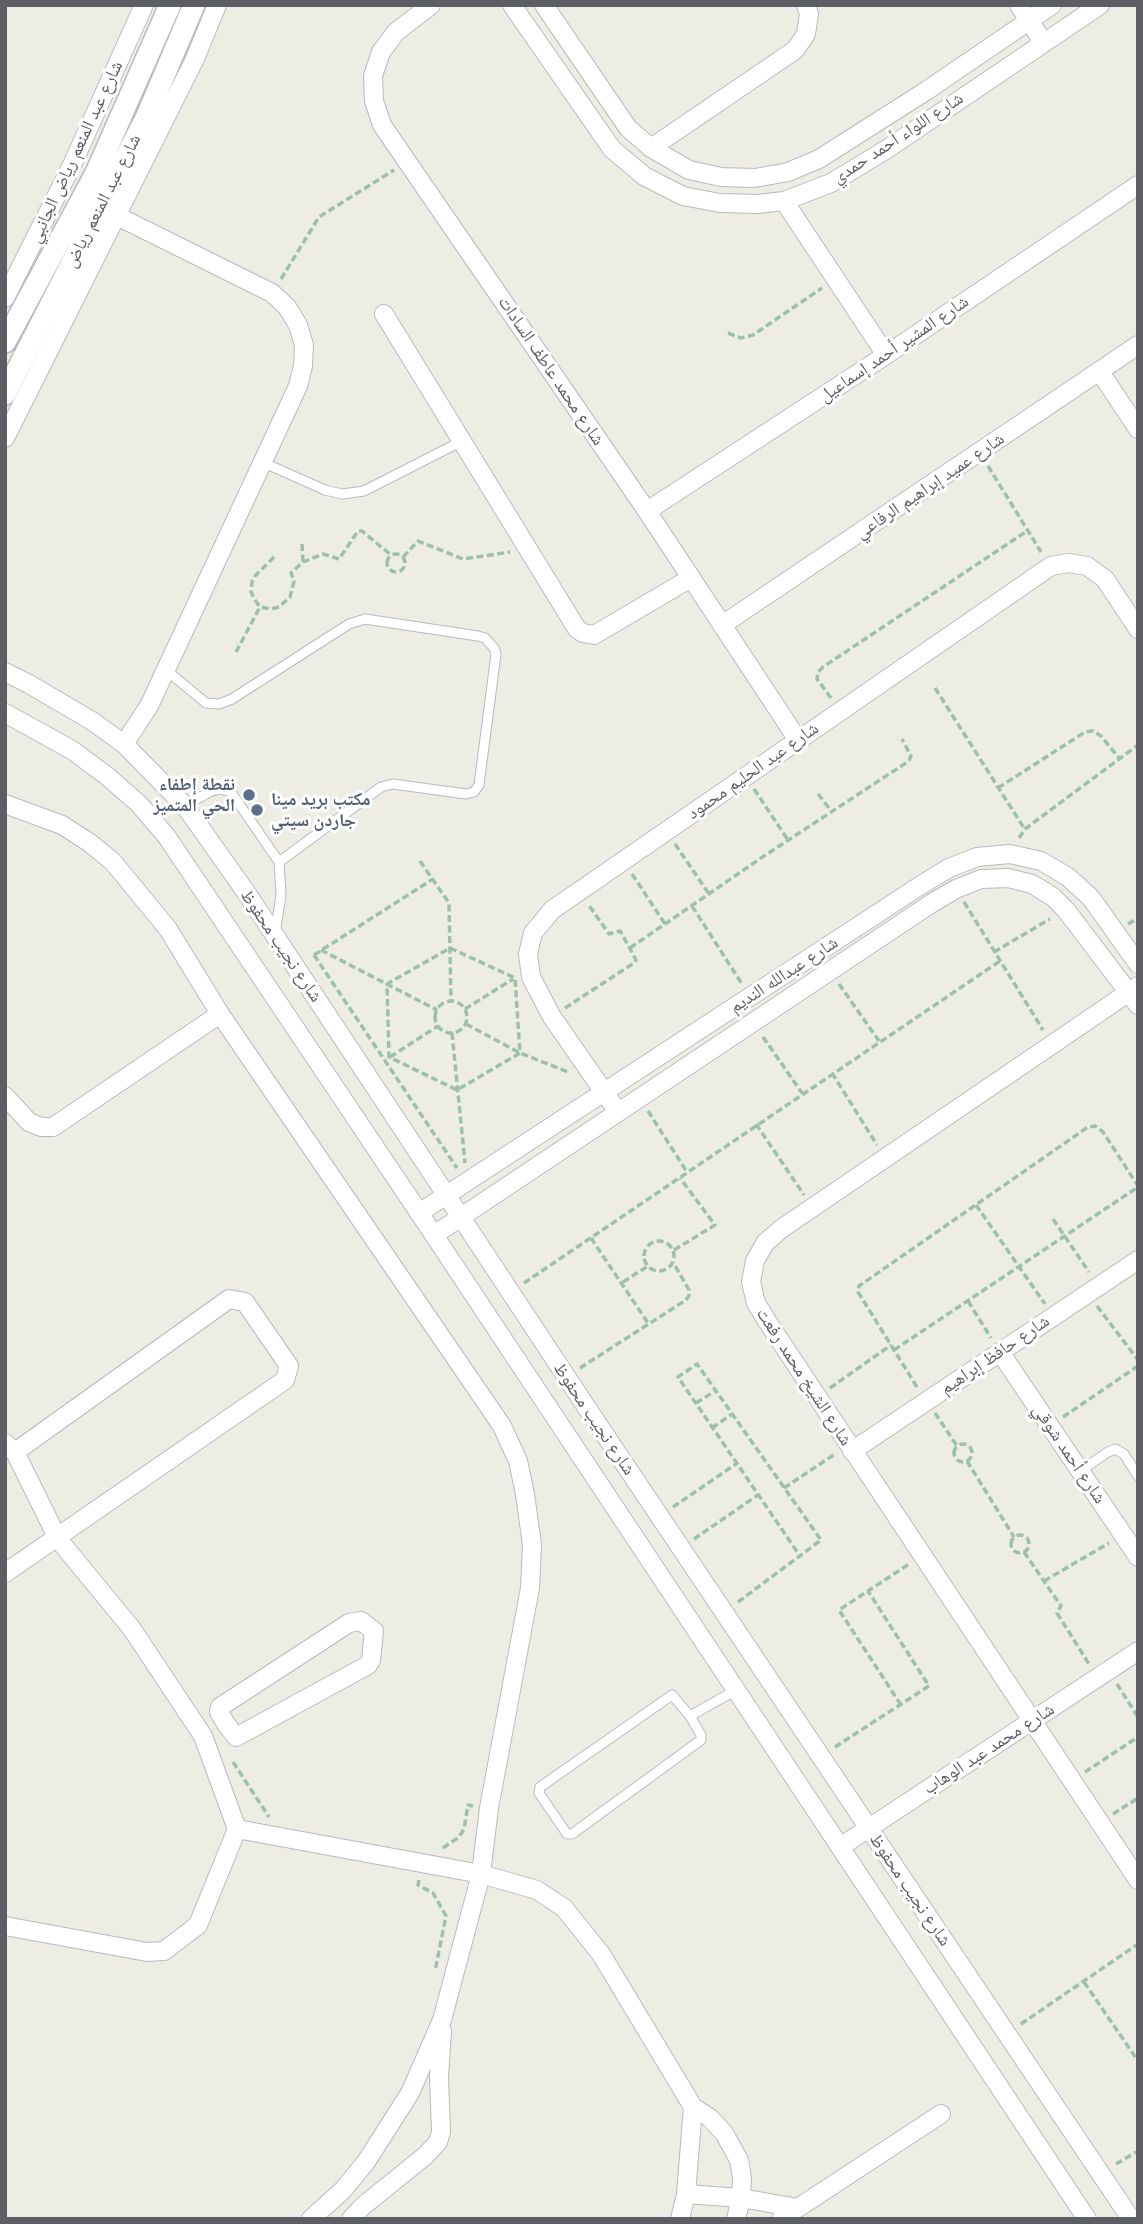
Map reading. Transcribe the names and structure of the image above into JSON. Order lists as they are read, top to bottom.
{
  "streets": {
    "street": [
      "شارع اللواء أحمد حمدي",
      "شارع عبد المنعم رياض الجانبي",
      "شارع عبد المنعم رياض",
      "شارع المشير أحمد إسماعيل",
      "شارع محمد عاطف السادات",
      "شارع عميد إبراهيم الرفاعي",
      "شارع عبد الحليم محمود",
      "شارع نجيب محفوظ",
      "شارع عبدالله النديم",
      "شارع حافظ إبراهيم",
      "شارع الشيخ محمد رفعت",
      "شارع أحمد شوقي",
      "شارع محمد عبد الوهاب"
    ]
  },
  "crossings": [
    ["شارع المشير أحمد إسماعيل", "شارع محمد عاطف السادات"],
    ["شارع محمد عاطف السادات", "شارع عميد إبراهيم الرفاعي"],
    ["شارع محمد عاطف السادات", "شارع عبد الحليم محمود"],
    ["شارع عبد الحليم محمود", "شارع عبدالله النديم"],
    ["شارع نجيب محفوظ", "شارع عبدالله النديم"],
    ["شارع نجيب محفوظ", "شارع محمد عبد الوهاب"],
    ["شارع عبدالله النديم", "شارع الشيخ محمد رفعت"],
    ["شارع حافظ إبراهيم", "شارع الشيخ محمد رفعت"],
    ["شارع حافظ إبراهيم", "شارع أحمد شوقي"],
    ["شارع الشيخ محمد رفعت", "شارع محمد عبد الوهاب"]
  ],
  "places": ["نقطة إطفاء الحي المتميز", "مكتب بريد مينا جاردن سيتي"]
}
